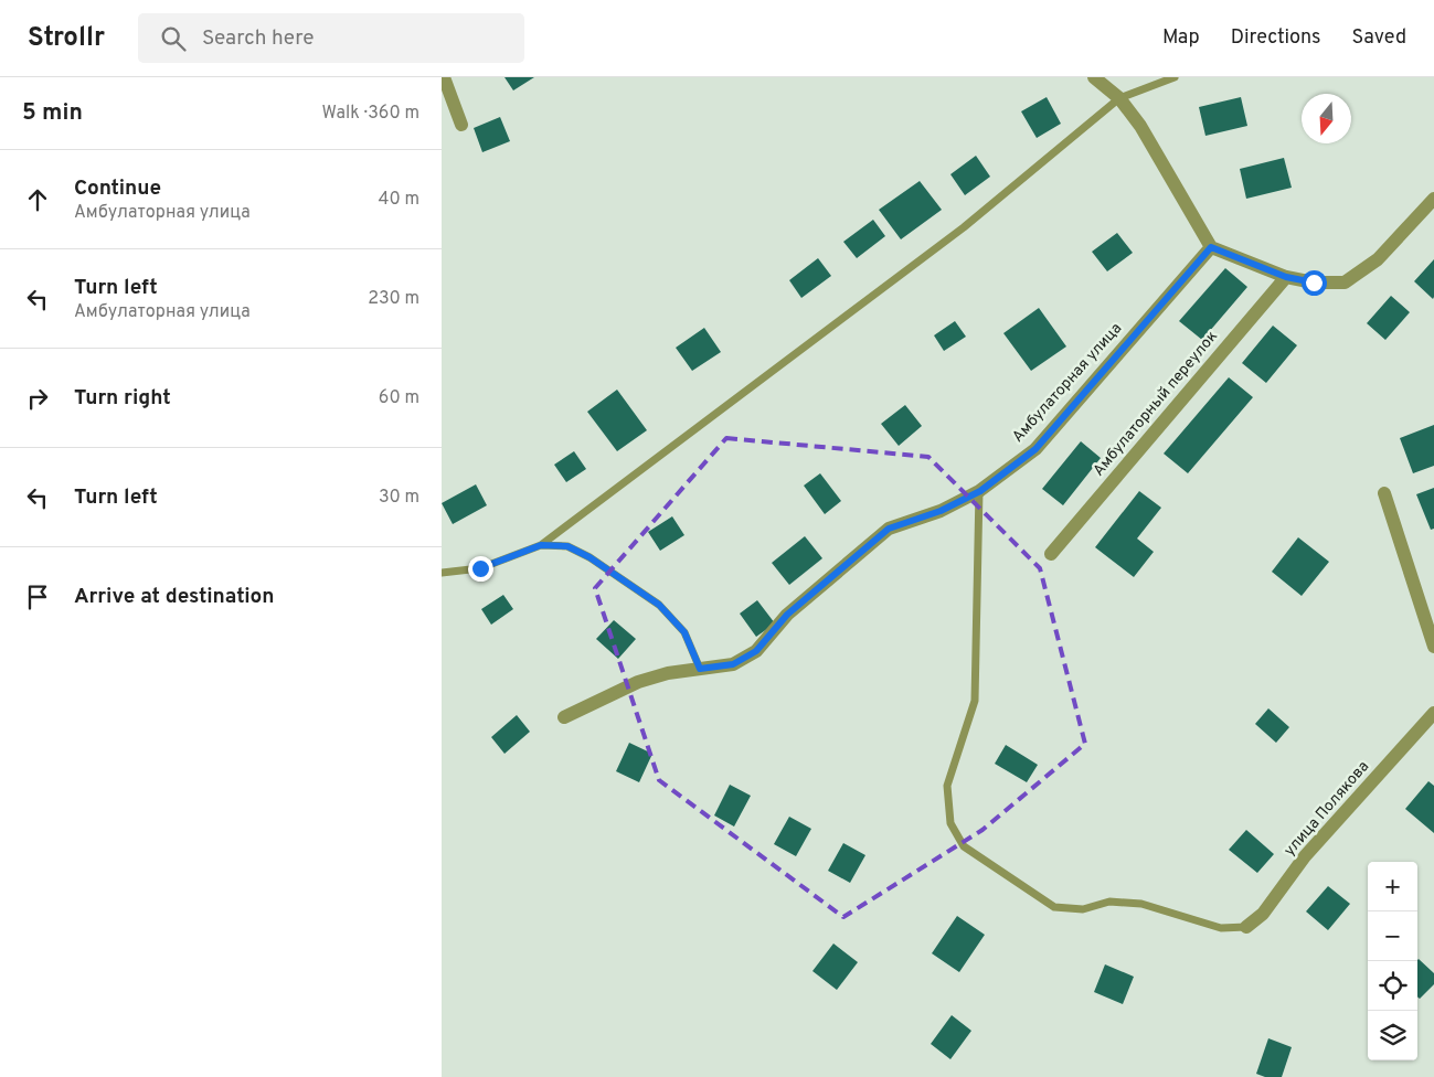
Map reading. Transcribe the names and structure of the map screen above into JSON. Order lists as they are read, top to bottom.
{
  "streets": {
    "street": ["Амбулаторная улица", "Амбулаторный переулок", "улица Полякова"]
  },
  "north": "bottom",
  "page": {
    "header": "Strollr",
    "search": "Search here",
    "nav": ["Map", "Directions", "Saved"],
    "heading": ["5 min", "Walk · 360 m"],
    "list": [
      ["Continue", "Амбулаторная улица", "40 m"],
      ["Turn left", "Амбулаторная улица", "230 m"],
      ["Turn right", "60 m"],
      ["Turn left", "30 m"],
      "Arrive at destination"
    ],
    "map_buttons": ["+", "−"]
  }
}
